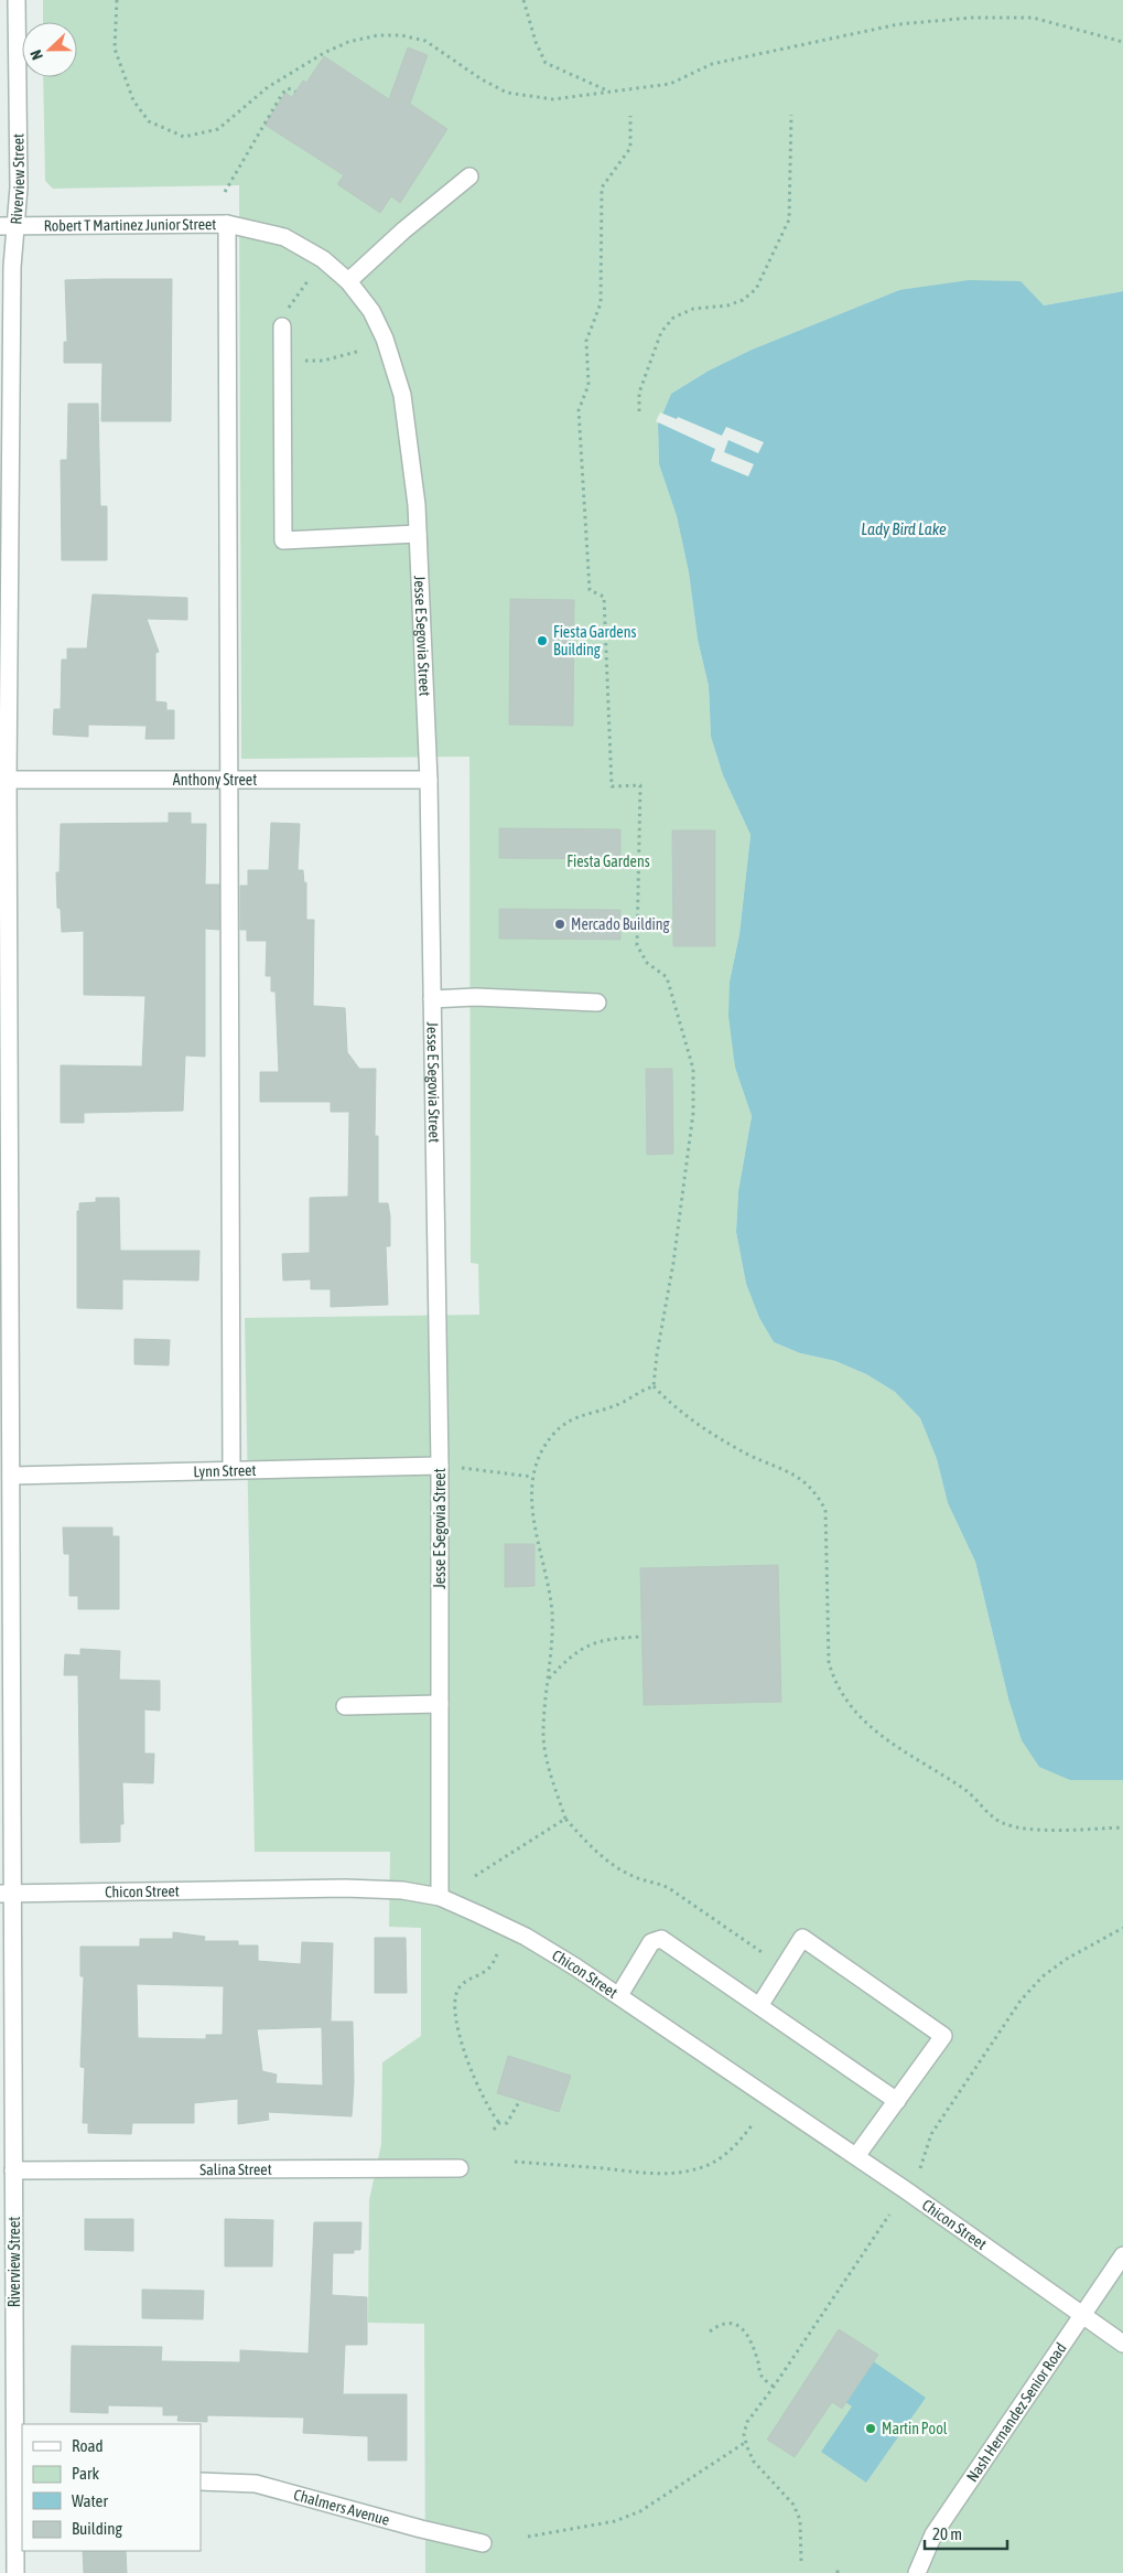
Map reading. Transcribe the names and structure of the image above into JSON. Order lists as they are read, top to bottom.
{
  "streets": {
    "street": [
      "Riverview Street",
      "Robert T Martinez Junior Street",
      "Jesse E Segovia Street",
      "Anthony Street",
      "Lynn Street",
      "Chicon Street",
      "Salina Street",
      "Nash Hernandez Senior Road",
      "Chalmers Avenue"
    ]
  },
  "crossings": [
    ["Riverview Street", "Robert T Martinez Junior Street"],
    ["Riverview Street", "Anthony Street"],
    ["Riverview Street", "Lynn Street"],
    ["Riverview Street", "Chicon Street"],
    ["Riverview Street", "Salina Street"],
    ["Robert T Martinez Junior Street", "Jesse E Segovia Street"],
    ["Jesse E Segovia Street", "Anthony Street"],
    ["Jesse E Segovia Street", "Lynn Street"],
    ["Jesse E Segovia Street", "Chicon Street"],
    ["Chicon Street", "Nash Hernandez Senior Road"]
  ],
  "water": ["Lady Bird Lake"],
  "parks": ["Fiesta Gardens"],
  "places": ["Fiesta Gardens Building", "Mercado Building", "Martin Pool"],
  "legend": [
    "Road",
    "Park",
    "Water",
    "Building"
  ],
  "scale_bar": "20 m",
  "north": "left"
}
